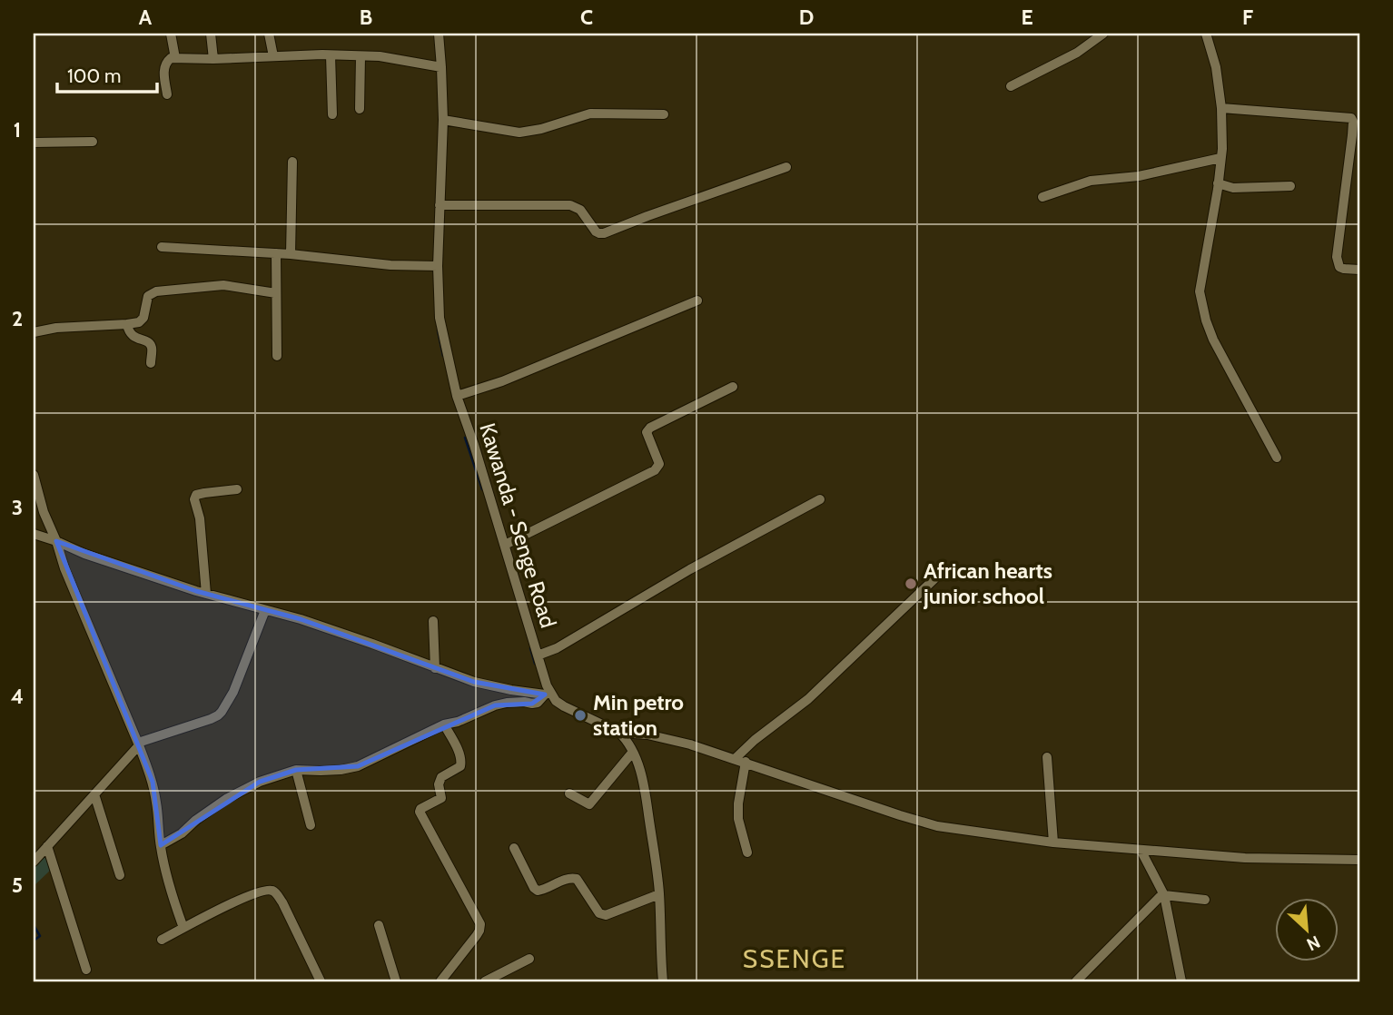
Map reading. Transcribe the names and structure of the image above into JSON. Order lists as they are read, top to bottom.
{
  "streets": {
    "street": ["Kawanda - Senge Road"]
  },
  "districts": ["SSENGE"],
  "places": ["African hearts junior school", "Min petro station"],
  "scale_bar": "100 m",
  "north": "bottom right",
  "grid": {
    "columns": [
      "A",
      "B",
      "C",
      "D",
      "E",
      "F"
    ],
    "rows": [
      "1",
      "2",
      "3",
      "4",
      "5"
    ]
  }
}
